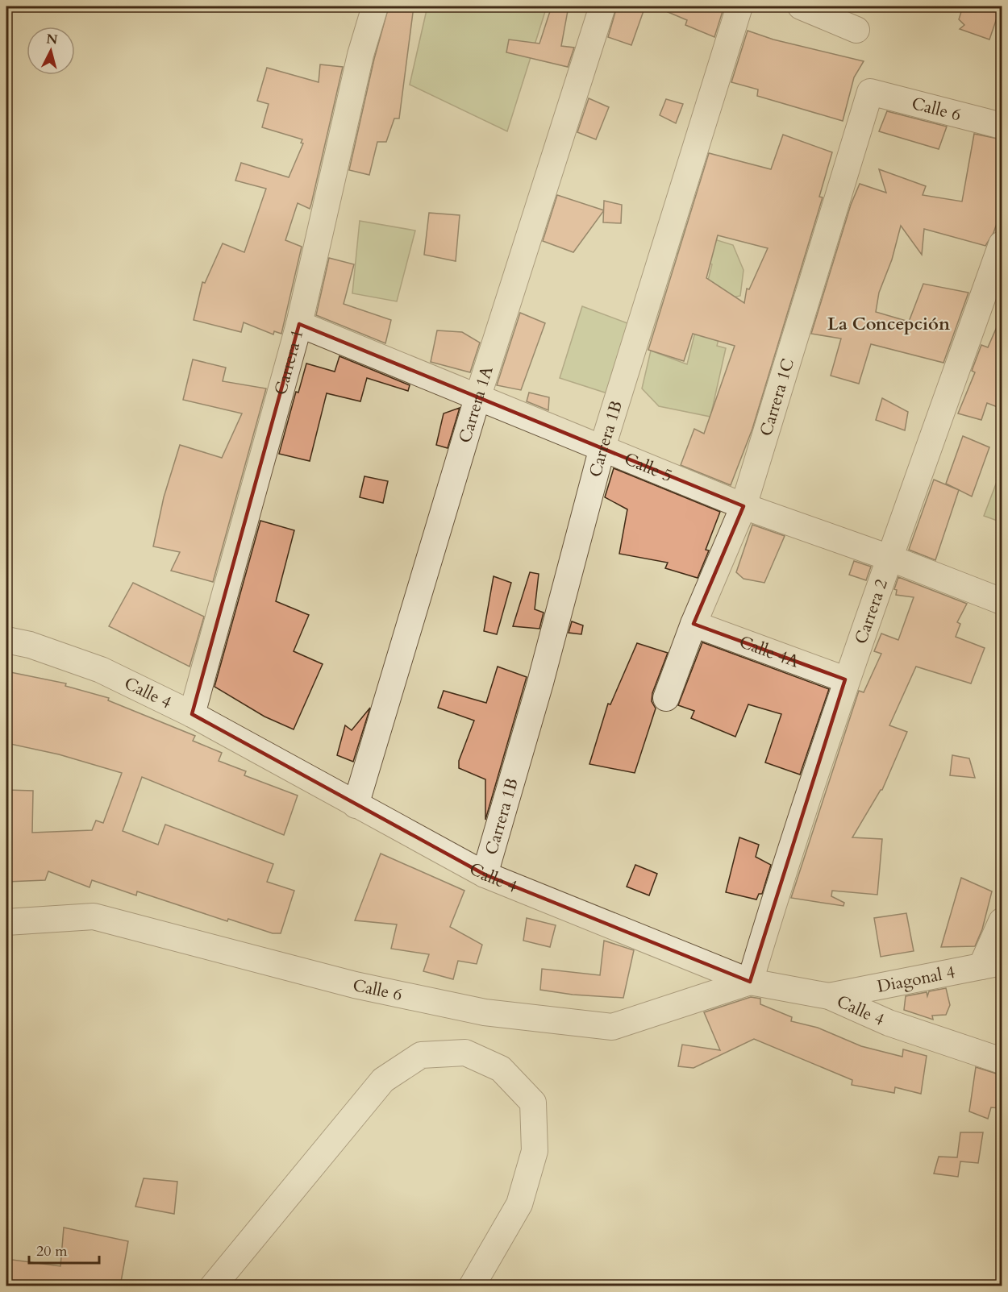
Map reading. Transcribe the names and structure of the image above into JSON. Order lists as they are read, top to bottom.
{
  "streets": {
    "street": [
      "Calle 6",
      "Carrera 1",
      "Carrera 1C",
      "Carrera 1A",
      "Carrera 1B",
      "Calle 5",
      "Carrera 2",
      "Calle 4A",
      "Calle 4",
      "Diagonal 4"
    ]
  },
  "crossings": [
    ["Calle 6", "Carrera 1C"],
    ["Calle 6", "Carrera 2"],
    ["Calle 6", "Calle 4"],
    ["Carrera 1", "Calle 5"],
    ["Carrera 1", "Calle 4"],
    ["Carrera 1C", "Calle 5"],
    ["Carrera 1C", "Calle 4A"],
    ["Carrera 1A", "Calle 5"],
    ["Carrera 1A", "Calle 4"],
    ["Carrera 1B", "Calle 5"],
    ["Carrera 1B", "Calle 4"],
    ["Calle 5", "Carrera 2"],
    ["Carrera 2", "Calle 4A"],
    ["Carrera 2", "Calle 4"],
    ["Calle 4", "Diagonal 4"]
  ],
  "districts": ["La Concepción"],
  "scale_bar": "20 m",
  "north": "top"
}
